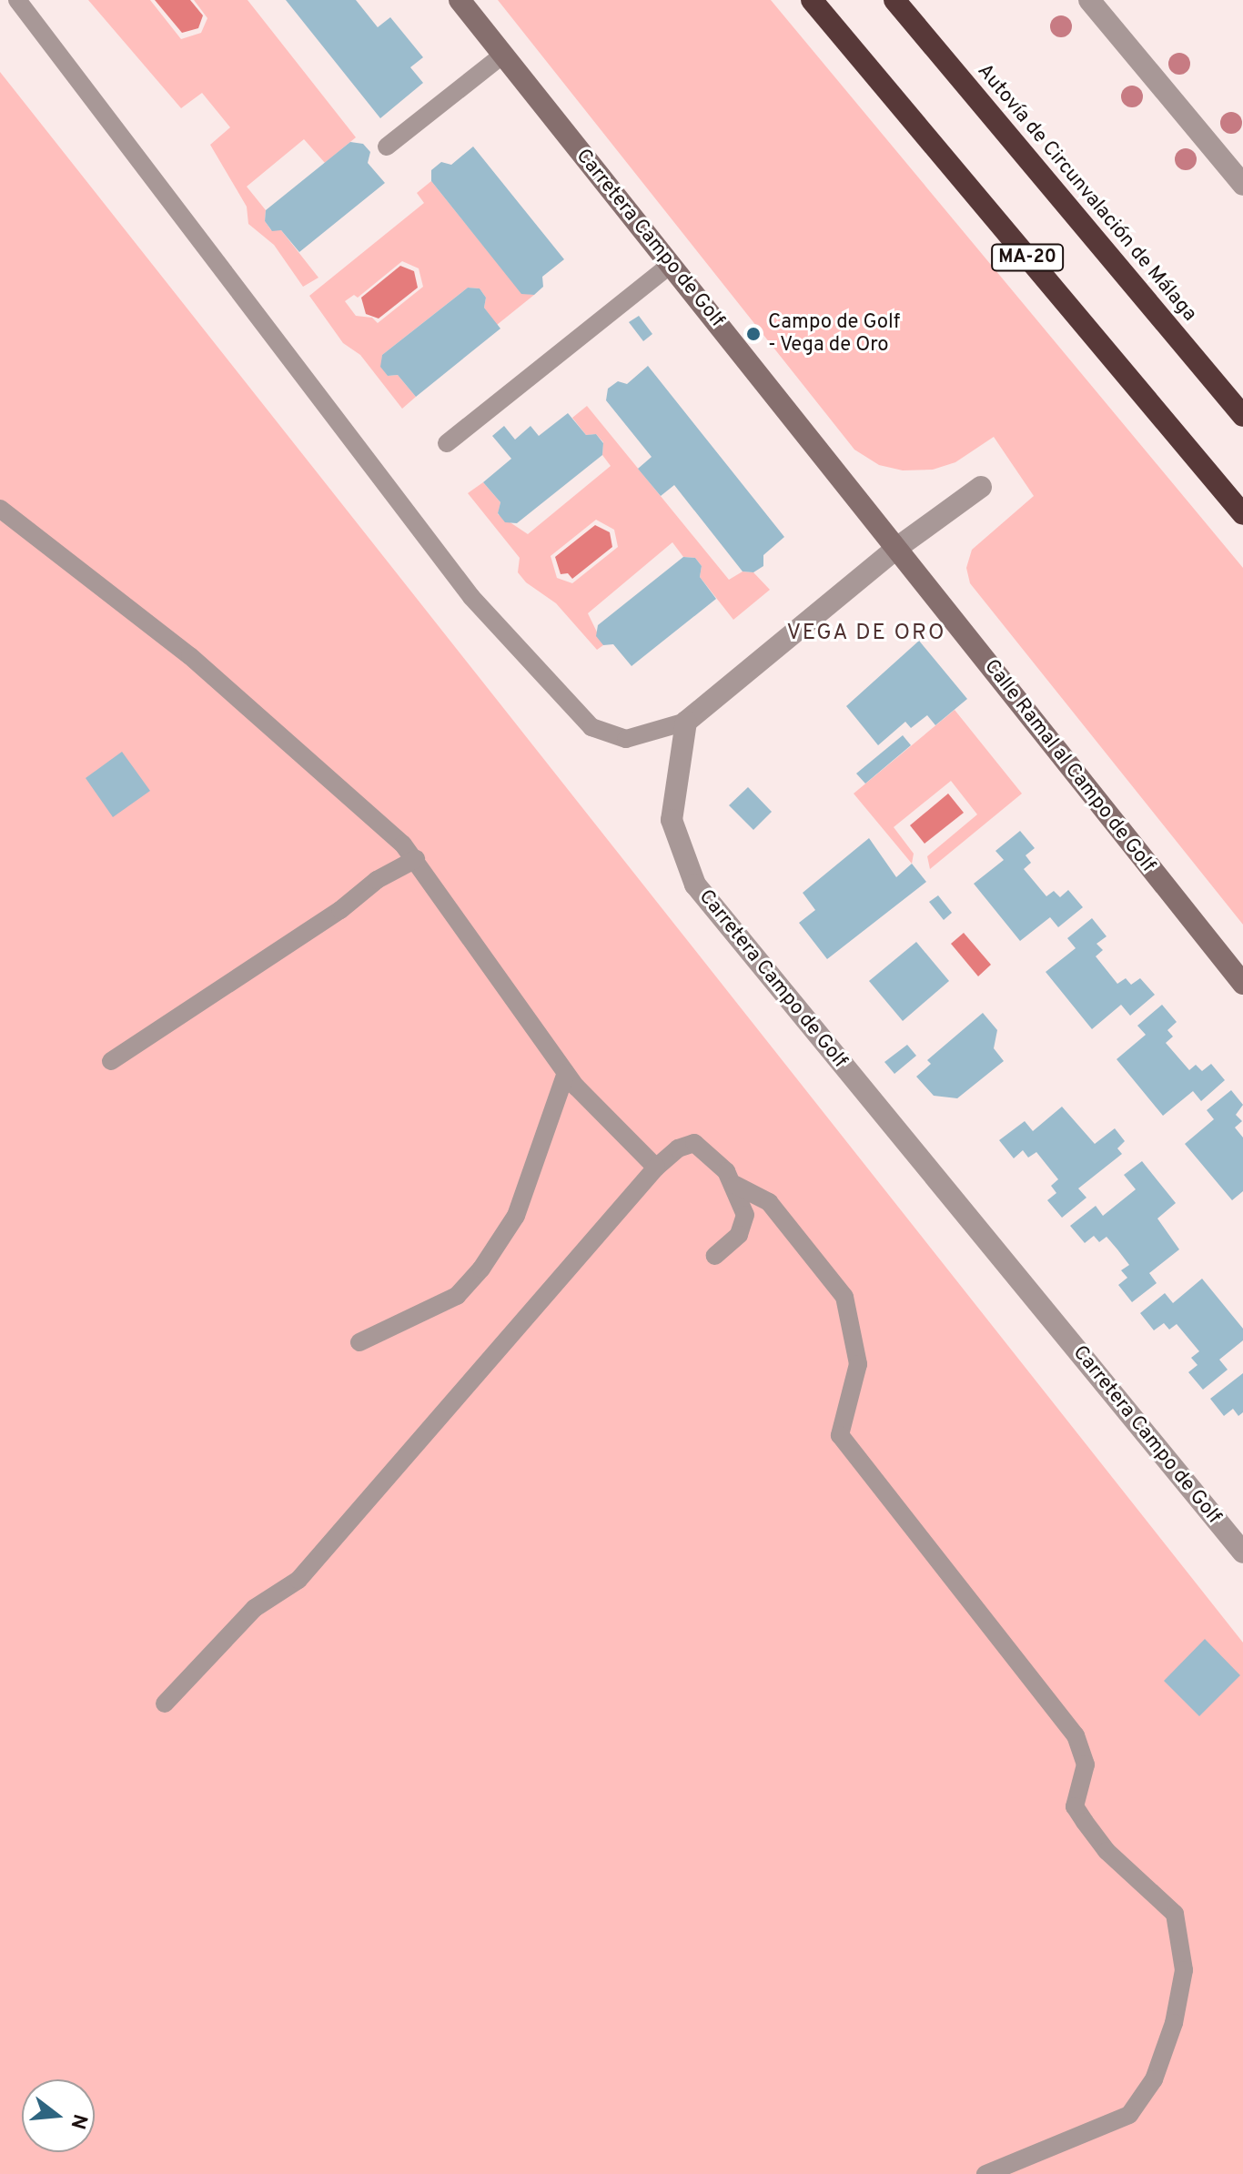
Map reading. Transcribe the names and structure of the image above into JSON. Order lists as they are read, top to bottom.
{
  "streets": {
    "highway": ["Autovía de Circunvalación de Málaga", "MA-20"],
    "street": ["Carretera Campo de Golf", "Calle Ramal al Campo de Golf"]
  },
  "crossings": [
    ["Carretera Campo de Golf", "Calle Ramal al Campo de Golf"]
  ],
  "districts": ["VEGA DE ORO"],
  "places": ["Campo de Golf - Vega de Oro"],
  "north": "right"
}
